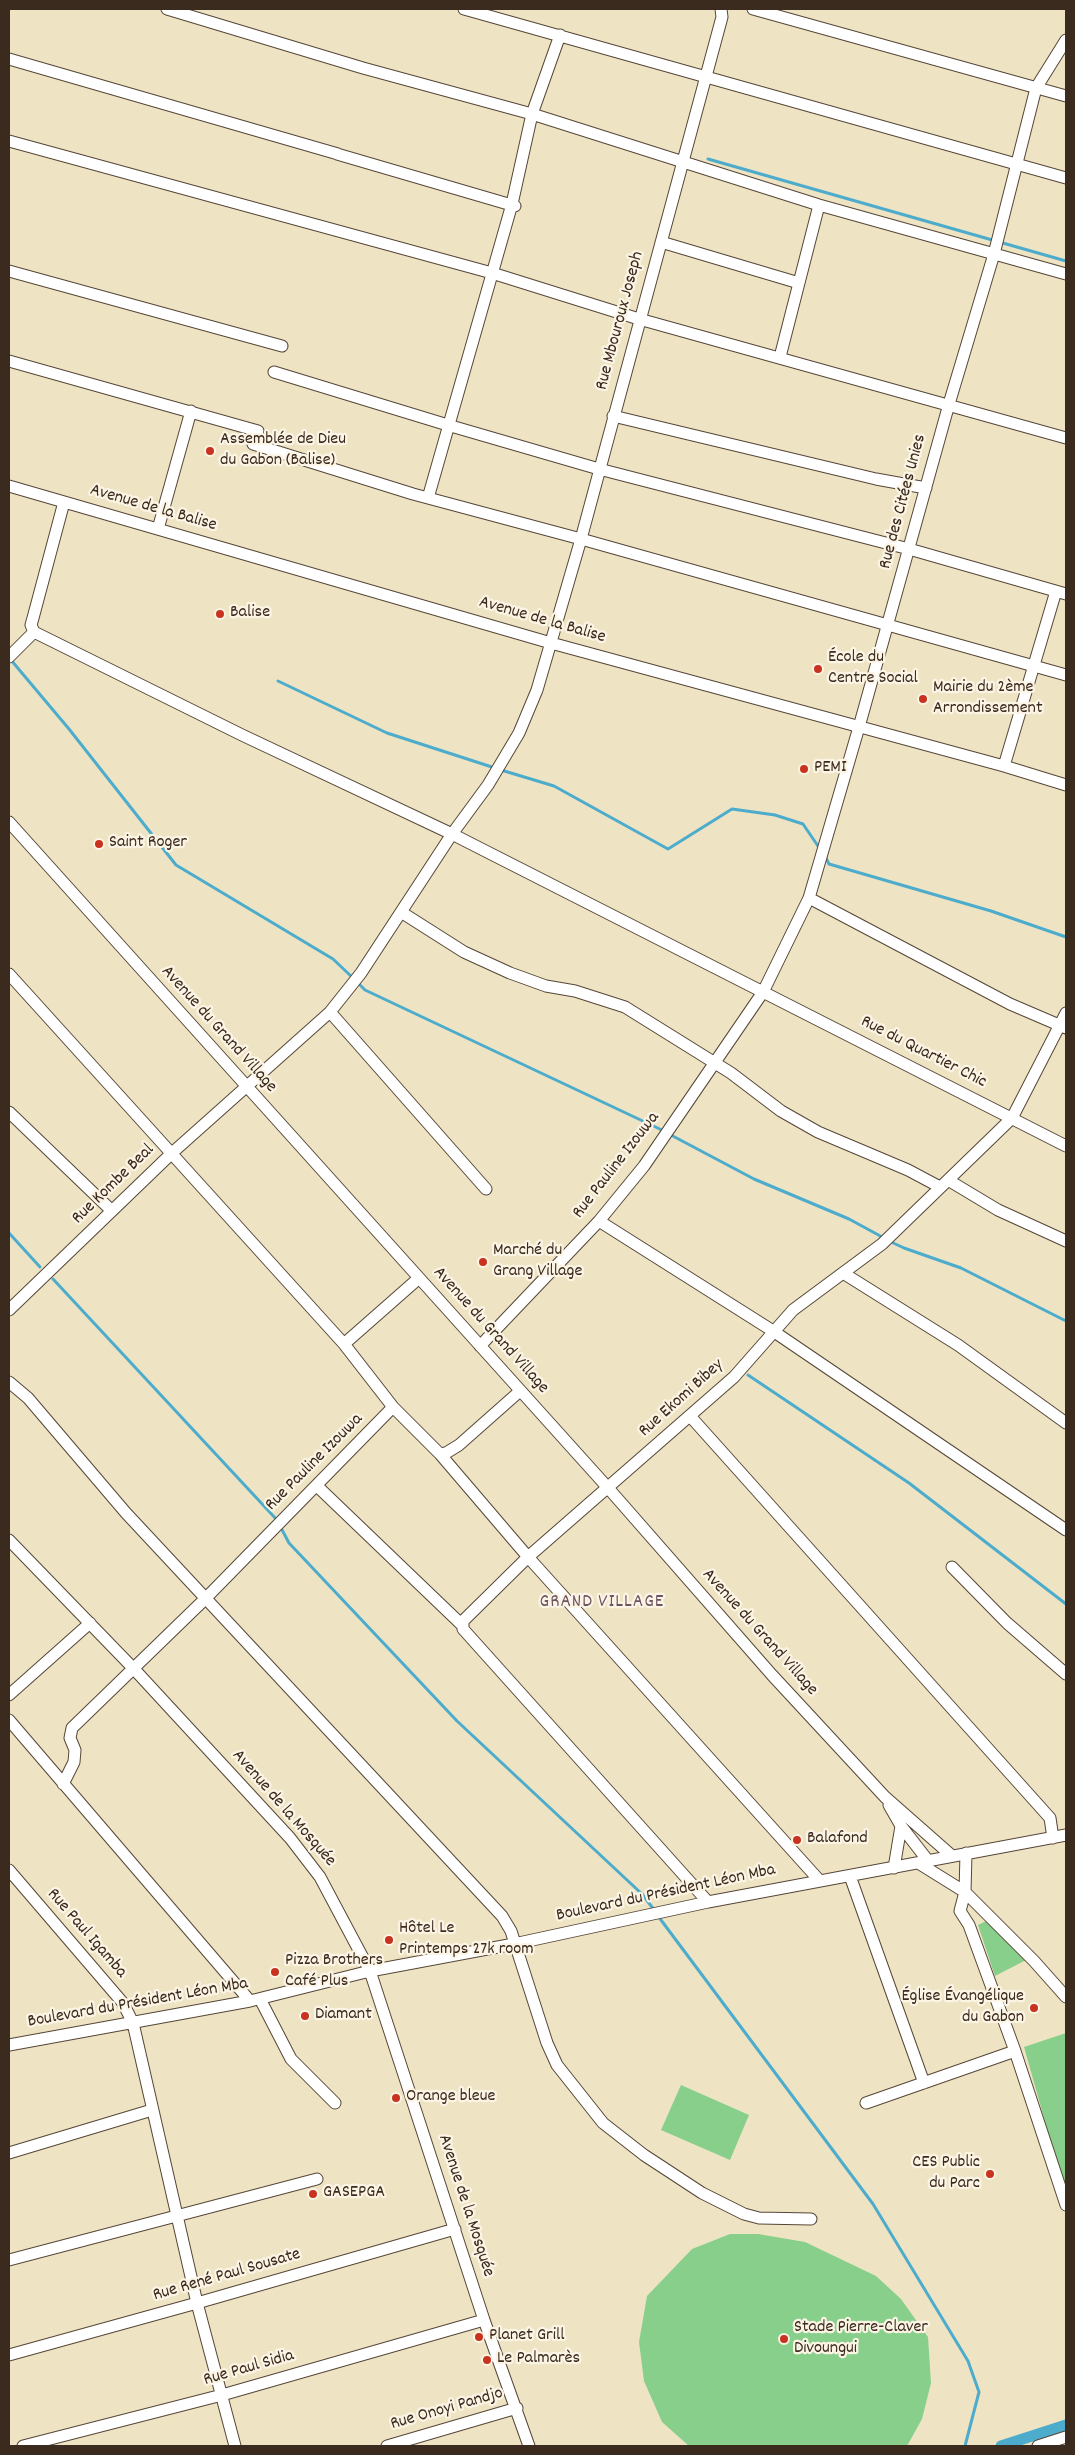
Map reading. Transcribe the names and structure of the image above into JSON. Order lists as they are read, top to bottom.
{
  "streets": {
    "street": [
      "Rue Mbouroux Joseph",
      "Rue des Citées Unies",
      "Avenue de la Balise",
      "Avenue du Grand Village",
      "Rue du Quartier Chic",
      "Rue Pauline Izouwa",
      "Rue Kombe Beal",
      "Rue Ekomi Bibey",
      "Avenue de la Mosquée",
      "Boulevard du Président Léon Mba",
      "Rue Paul Igamba",
      "Rue René Paul Sousate",
      "Rue Paul Sidia",
      "Rue Onoyi Pandjo"
    ]
  },
  "crossings": [
    ["Rue Mbouroux Joseph", "Avenue de la Balise"],
    ["Rue Mbouroux Joseph", "Rue du Quartier Chic"],
    ["Rue Mbouroux Joseph", "Rue Kombe Beal"],
    ["Rue des Citées Unies", "Avenue de la Balise"],
    ["Rue des Citées Unies", "Rue Pauline Izouwa"],
    ["Avenue du Grand Village", "Rue Pauline Izouwa"],
    ["Avenue du Grand Village", "Rue Kombe Beal"],
    ["Avenue du Grand Village", "Rue Ekomi Bibey"],
    ["Avenue du Grand Village", "Boulevard du Président Léon Mba"],
    ["Rue du Quartier Chic", "Rue Pauline Izouwa"],
    ["Rue du Quartier Chic", "Rue Ekomi Bibey"],
    ["Rue Pauline Izouwa", "Avenue de la Mosquée"],
    ["Avenue de la Mosquée", "Boulevard du Président Léon Mba"],
    ["Avenue de la Mosquée", "Rue René Paul Sousate"],
    ["Avenue de la Mosquée", "Rue Paul Sidia"],
    ["Avenue de la Mosquée", "Rue Onoyi Pandjo"],
    ["Boulevard du Président Léon Mba", "Rue Paul Igamba"],
    ["Rue Paul Igamba", "Rue René Paul Sousate"],
    ["Rue Paul Igamba", "Rue Paul Sidia"]
  ],
  "districts": ["GRAND VILLAGE"],
  "places": [
    "Assemblée de Dieu du Gabon (Balise)",
    "Balise",
    "École du Centre Social",
    "Mairie du 2ème Arrondissement",
    "PEMI",
    "Saint Roger",
    "Marché du Grang Village",
    "Balafond",
    "Hôtel Le Printemps 27k room",
    "Pizza Brothers Café Plus",
    "Église Évangélique du Gabon",
    "Diamant",
    "Orange bleue",
    "CES Public du Parc",
    "GASEPGA",
    "Planet Grill",
    "Stade Pierre-Claver Divoungui",
    "Le Palmarès"
  ]
}
